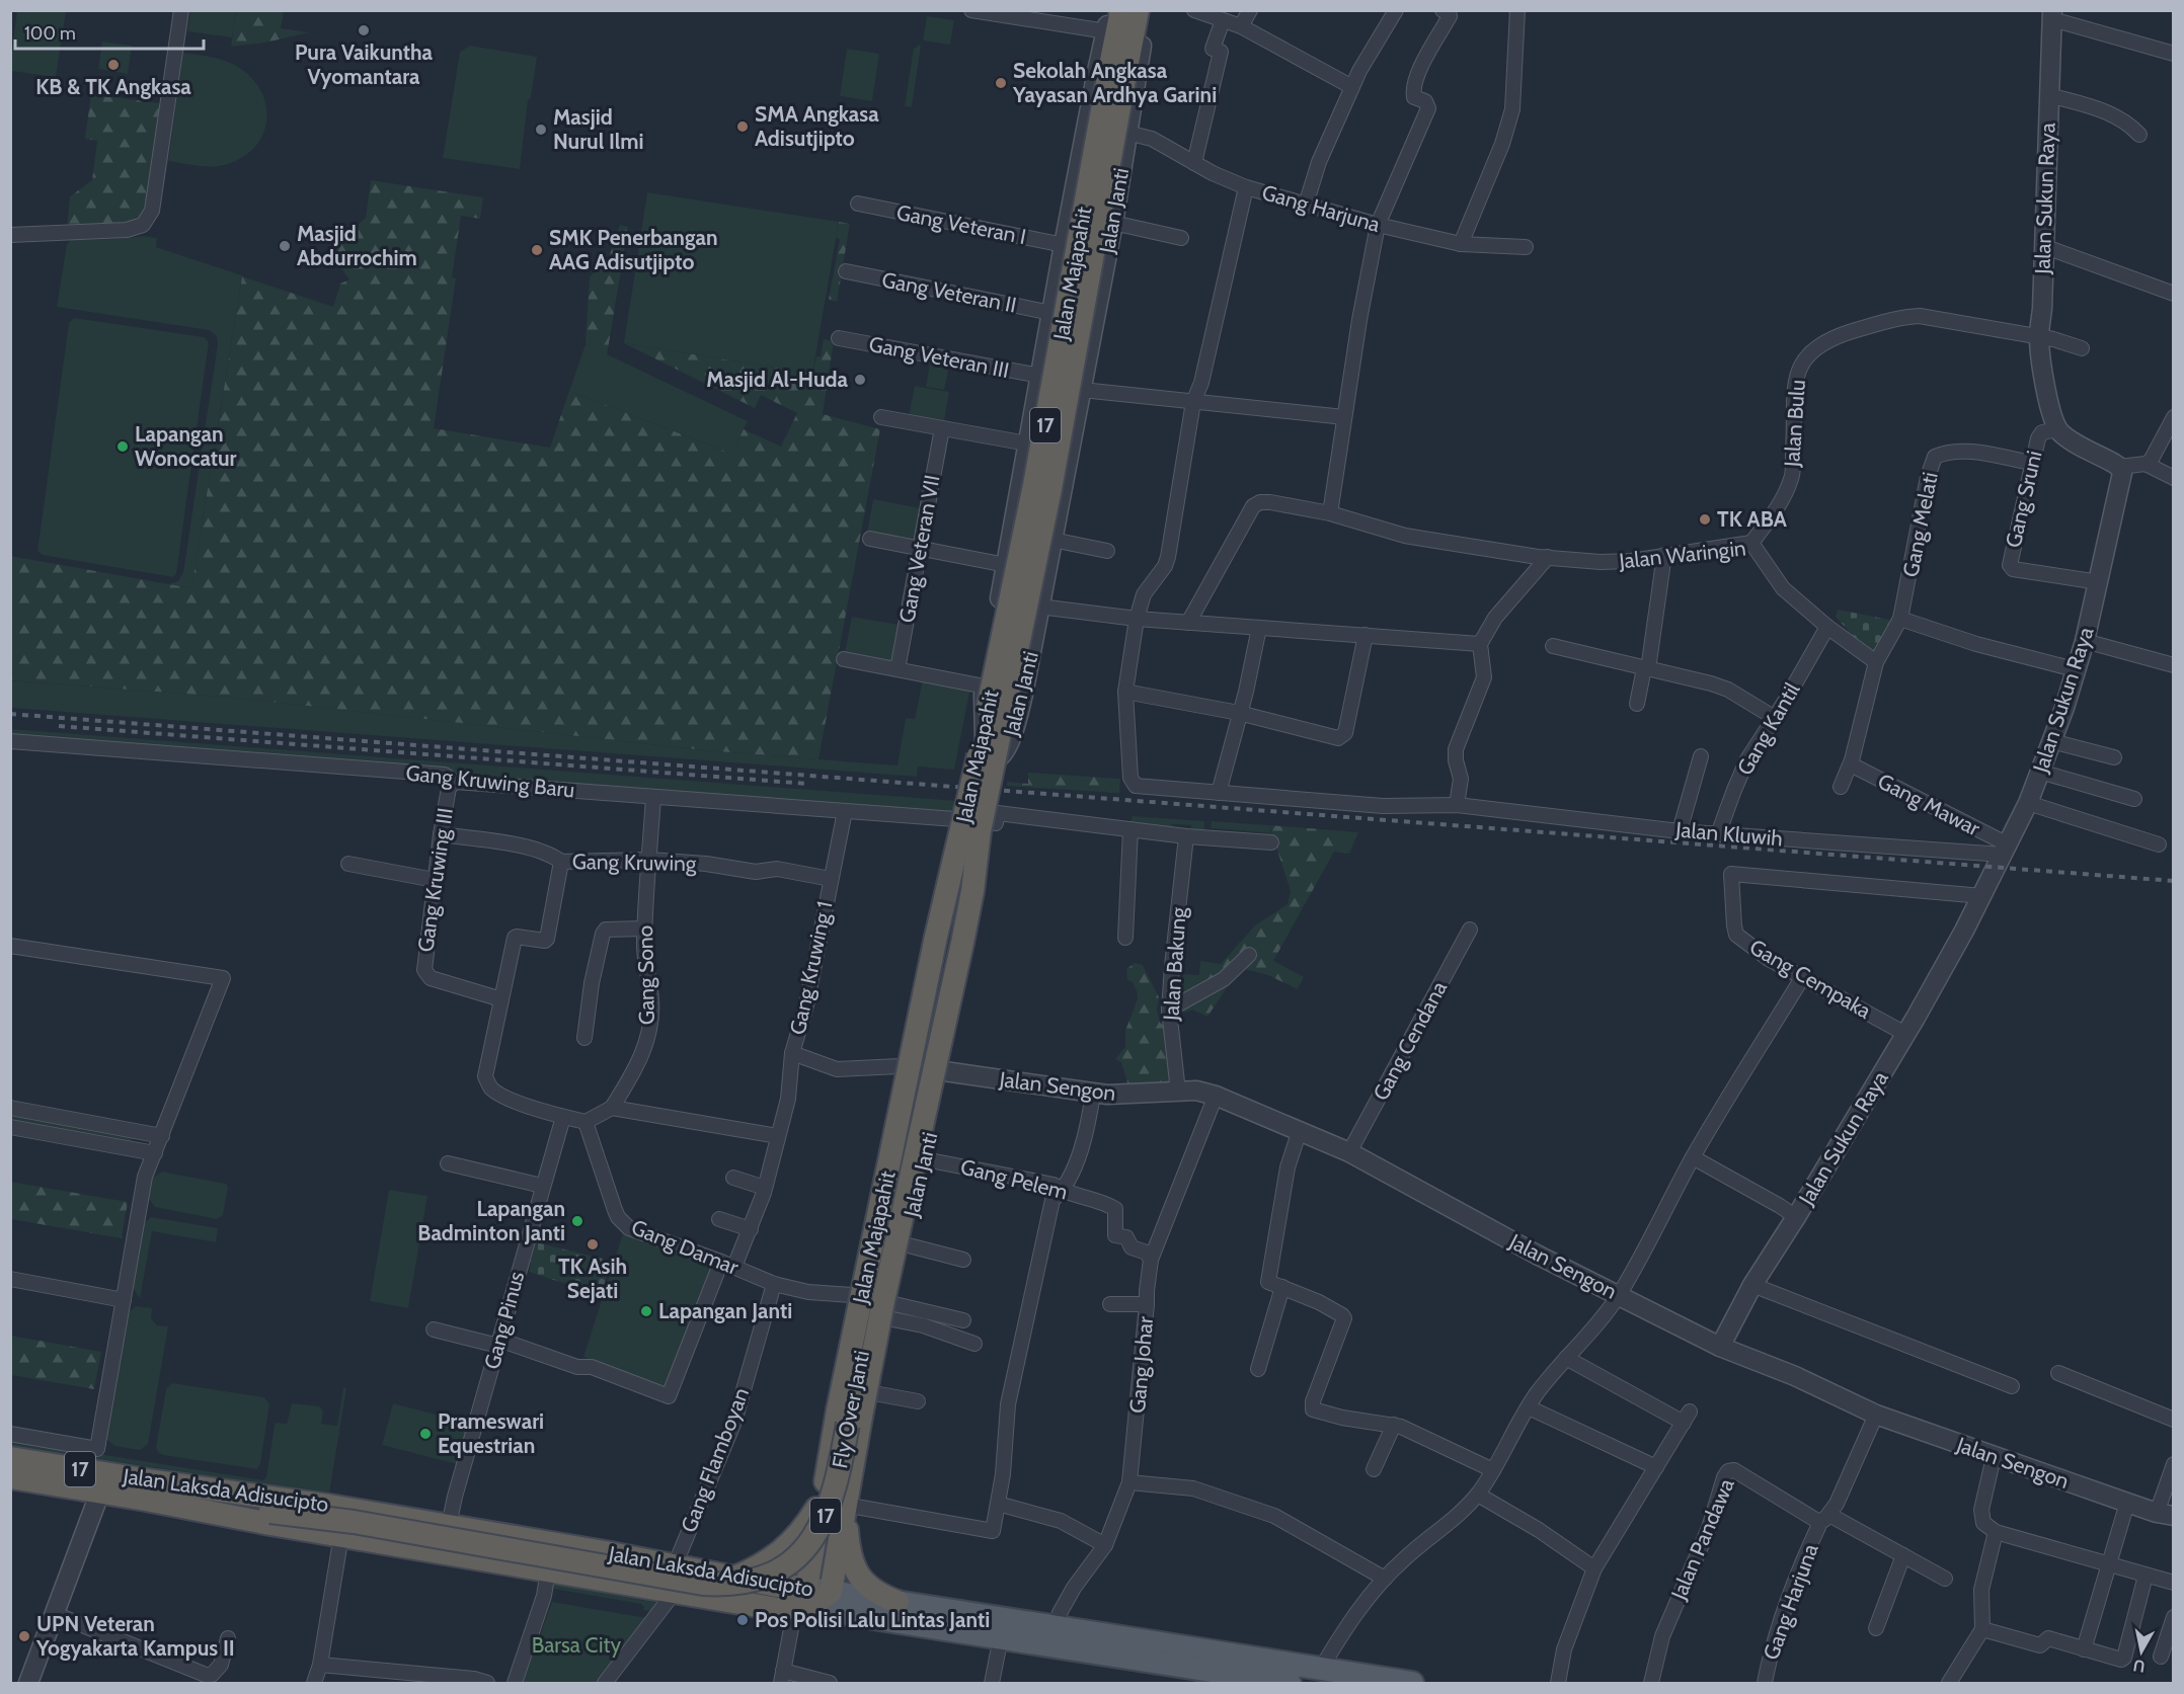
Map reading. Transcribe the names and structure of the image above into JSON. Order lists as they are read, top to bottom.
{
  "streets": {
    "highway": [
      "Jalan Majapahit",
      "17",
      "Fly Over Janti",
      "Jalan Laksda Adisucipto"
    ],
    "street": [
      "Jalan Sukun Raya",
      "Gang Harjuna",
      "Jalan Janti",
      "Gang Veteran I",
      "Gang Veteran II",
      "Gang Veteran III",
      "Jalan Bulu",
      "Gang Sruni",
      "Gang Melati",
      "Gang Veteran VII",
      "Jalan Waringin",
      "Gang Kantil",
      "Gang Kruwing Baru",
      "Gang Mawar",
      "Jalan Kluwih",
      "Gang Kruwing",
      "Gang Kruwing III",
      "Jalan Bakung",
      "Gang Kruwing 1",
      "Gang Sono",
      "Gang Cempaka",
      "Gang Cendana",
      "Jalan Sengon",
      "Gang Pelem",
      "Gang Damar",
      "Gang Pinus",
      "Gang Johar",
      "Gang Flamboyan",
      "Jalan Pandawa"
    ]
  },
  "crossings": [
    ["Jalan Sukun Raya", "Jalan Bulu"],
    ["Jalan Sukun Raya", "Gang Sruni"],
    ["Jalan Sukun Raya", "Gang Mawar"],
    ["Jalan Sukun Raya", "Jalan Kluwih"],
    ["Jalan Sukun Raya", "Gang Cempaka"],
    ["Jalan Sukun Raya", "Jalan Sengon"],
    ["Gang Harjuna", "Jalan Janti"],
    ["Gang Harjuna", "Jalan Pandawa"],
    ["Jalan Janti", "Gang Veteran I"],
    ["Jalan Janti", "Jalan Majapahit"],
    ["Jalan Janti", "Gang Veteran II"],
    ["Jalan Janti", "Gang Veteran III"],
    ["Jalan Janti", "Gang Kruwing Baru"],
    ["Jalan Janti", "Gang Kruwing 1"],
    ["Jalan Janti", "Jalan Sengon"],
    ["Jalan Janti", "Gang Pelem"],
    ["Jalan Janti", "Gang Damar"],
    ["Jalan Majapahit", "17"],
    ["Jalan Majapahit", "Gang Kruwing Baru"],
    ["Jalan Majapahit", "Fly Over Janti"],
    ["Jalan Majapahit", "Jalan Laksda Adisucipto"],
    ["Jalan Bulu", "Jalan Waringin"],
    ["17", "Jalan Laksda Adisucipto"],
    ["Gang Sruni", "Gang Melati"],
    ["Jalan Waringin", "Gang Kantil"],
    ["Gang Kantil", "Jalan Kluwih"],
    ["Gang Kruwing Baru", "Gang Kruwing III"],
    ["Gang Kruwing Baru", "Gang Kruwing 1"],
    ["Gang Kruwing Baru", "Gang Sono"],
    ["Gang Mawar", "Jalan Kluwih"],
    ["Gang Kruwing", "Gang Kruwing III"],
    ["Gang Kruwing", "Gang Kruwing 1"],
    ["Gang Kruwing", "Gang Sono"],
    ["Jalan Bakung", "Jalan Sengon"],
    ["Gang Cendana", "Jalan Sengon"],
    ["Jalan Sengon", "Gang Johar"],
    ["Gang Pelem", "Gang Johar"],
    ["Gang Damar", "Gang Flamboyan"],
    ["Gang Pinus", "Jalan Laksda Adisucipto"],
    ["Gang Johar", "Jalan Laksda Adisucipto"],
    ["Fly Over Janti", "Jalan Laksda Adisucipto"],
    ["Gang Flamboyan", "Jalan Laksda Adisucipto"]
  ],
  "parks": ["Barsa City"],
  "places": [
    "Pura Vaikuntha Vyomantara",
    "KB & TK Angkasa",
    "Sekolah Angkasa Yayasan Ardhya Garini",
    "SMA Angkasa Adisutjipto",
    "Masjid Nurul Ilmi",
    "Masjid Abdurrochim",
    "SMK Penerbangan AAG Adisutjipto",
    "Masjid Al-Huda",
    "Lapangan Wonocatur",
    "TK ABA",
    "Lapangan Badminton Janti",
    "TK Asih Sejati",
    "Lapangan Janti",
    "Prameswari Equestrian",
    "Pos Polisi Lalu Lintas Janti",
    "UPN Veteran Yogyakarta Kampus II"
  ],
  "scale_bar": "100 m",
  "north": "bottom"
}
